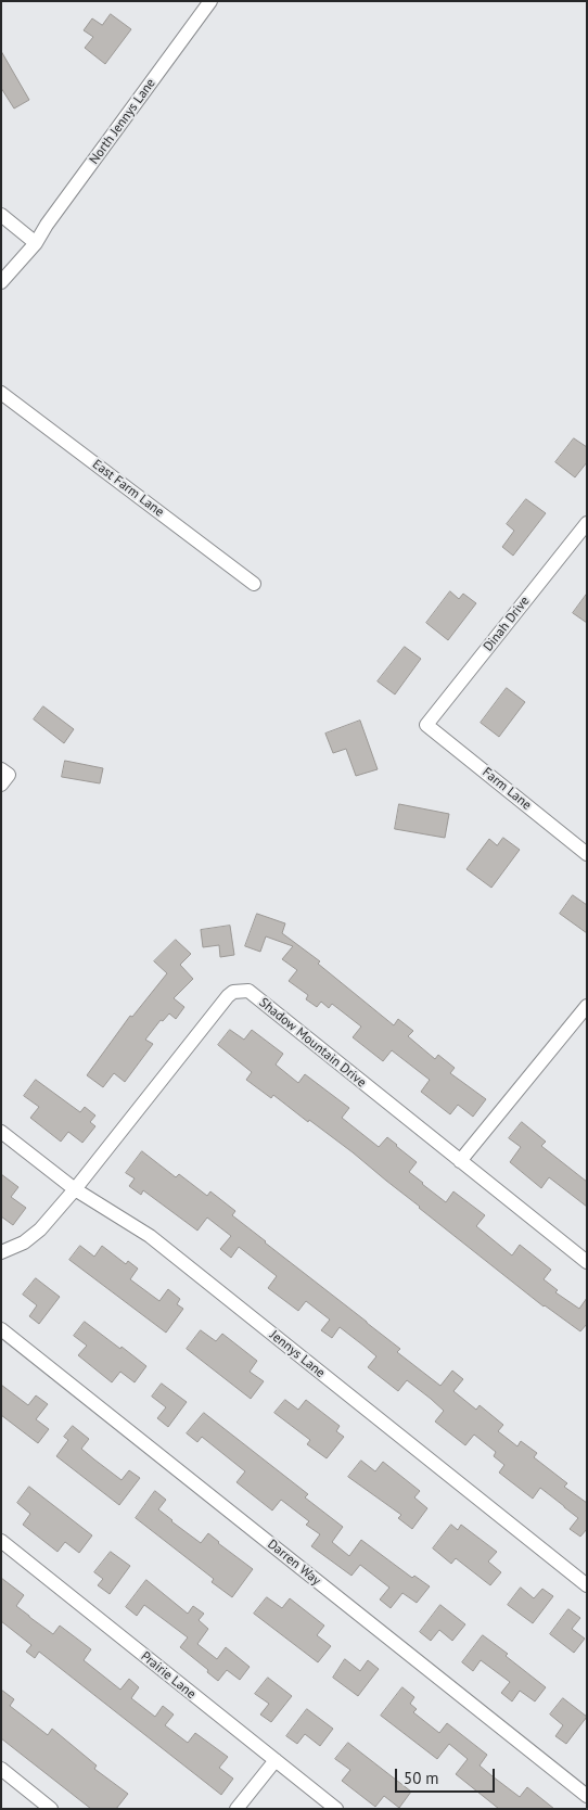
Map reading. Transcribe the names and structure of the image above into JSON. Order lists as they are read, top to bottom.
{
  "streets": {
    "street": [
      "North Jennys Lane",
      "East Farm Lane",
      "Dinah Drive",
      "Farm Lane",
      "Shadow Mountain Drive",
      "Jennys Lane",
      "Darren Way",
      "Prairie Lane"
    ]
  },
  "crossings": [
    ["Dinah Drive", "Farm Lane"],
    ["Shadow Mountain Drive", "Jennys Lane"]
  ],
  "scale_bar": "50 m"
}
